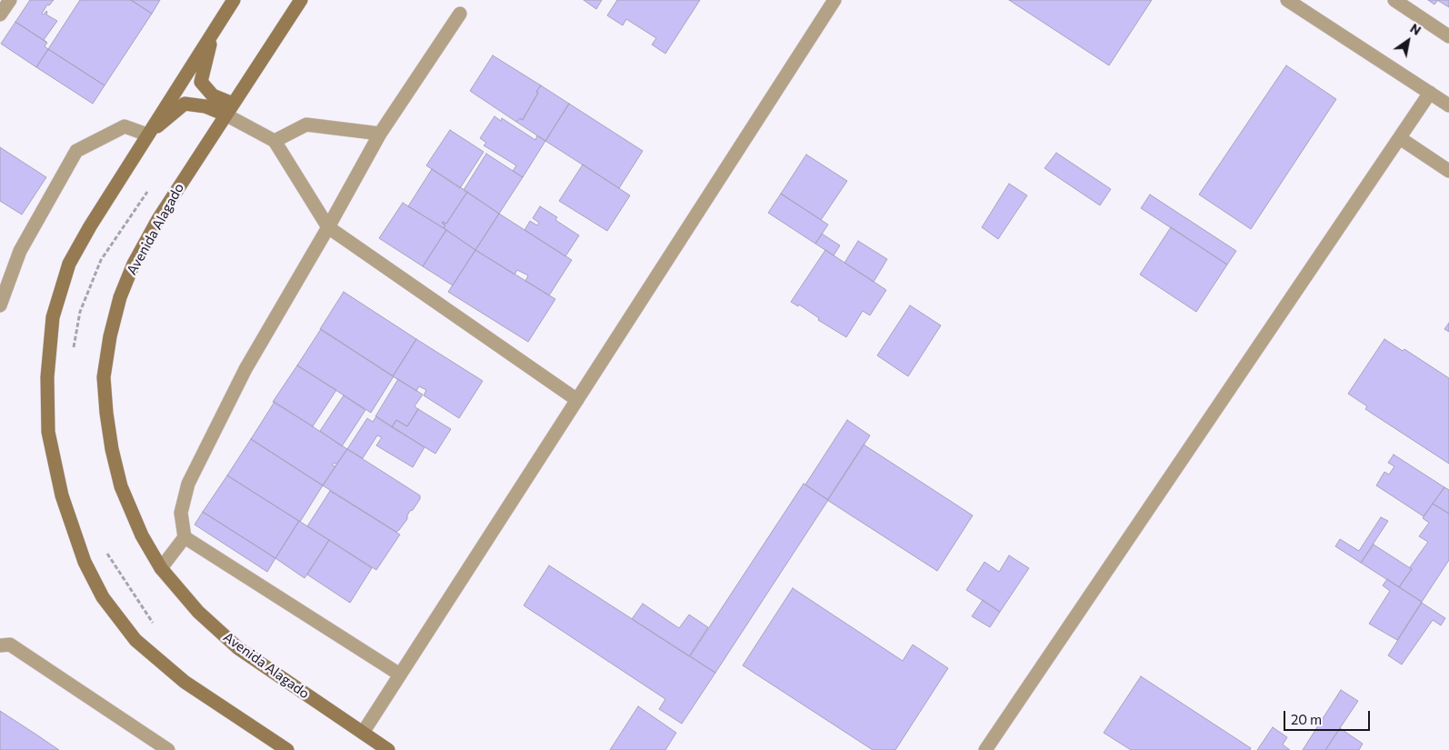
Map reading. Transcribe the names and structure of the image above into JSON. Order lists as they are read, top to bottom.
{
  "streets": {
    "main road": ["Avenida Alagado"]
  },
  "scale_bar": "20 m",
  "north": "top right"
}
